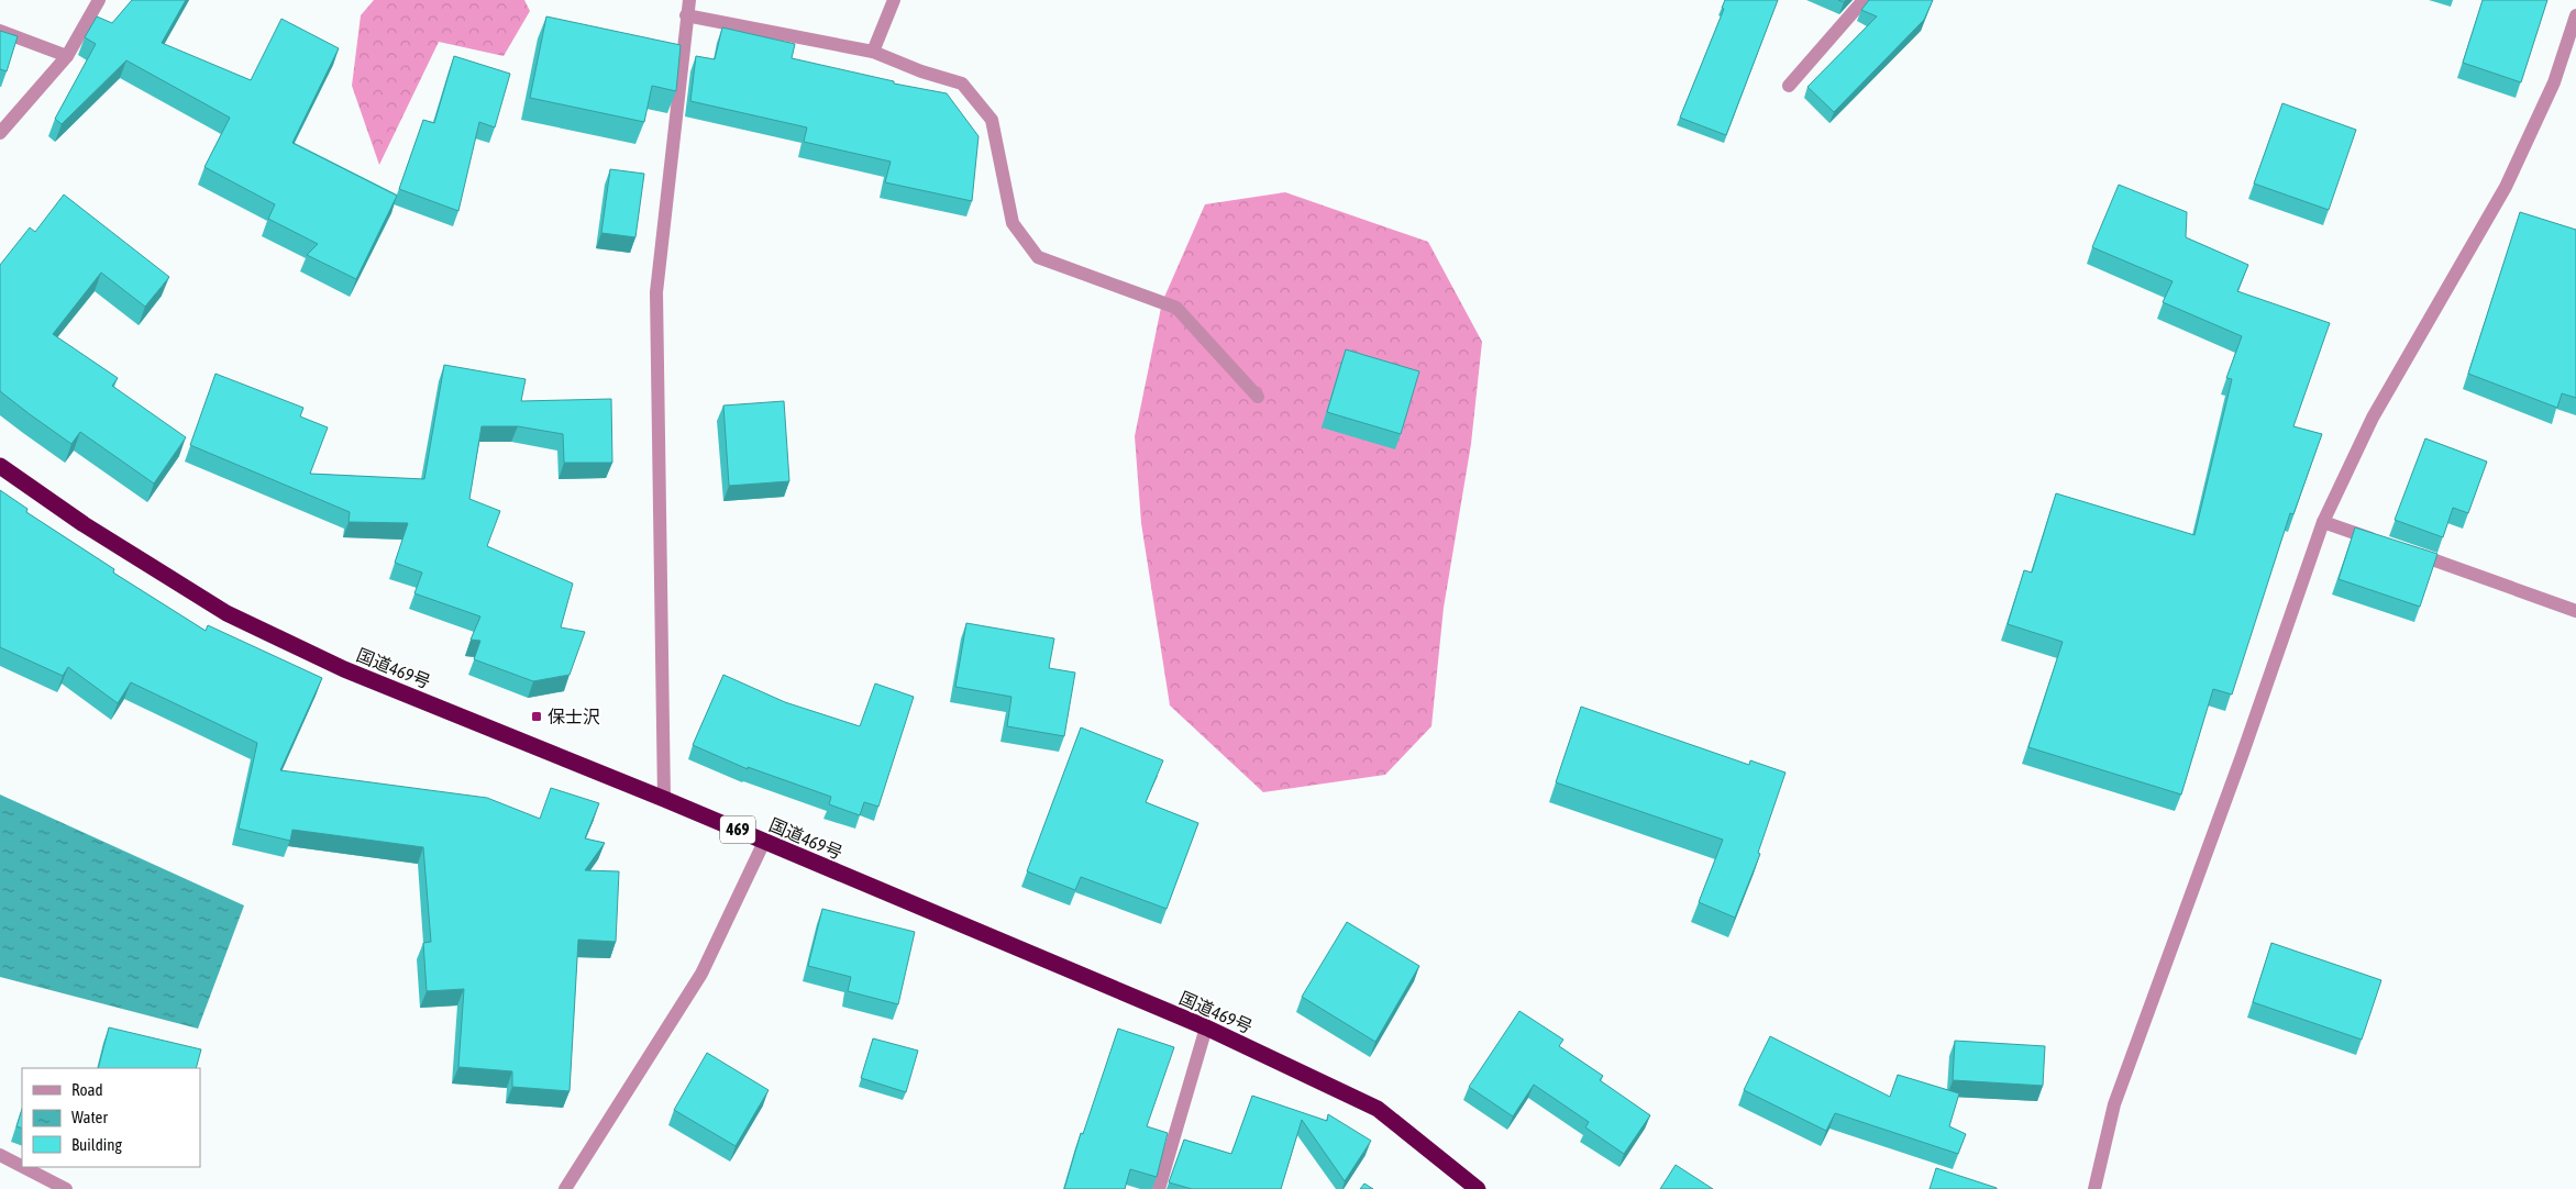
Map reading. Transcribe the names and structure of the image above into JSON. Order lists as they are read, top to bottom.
{
  "streets": {
    "highway": ["国道469号", "469"]
  },
  "places": {
    "transit": ["保士沢"]
  },
  "legend": ["Road", "Water", "Building"]
}
